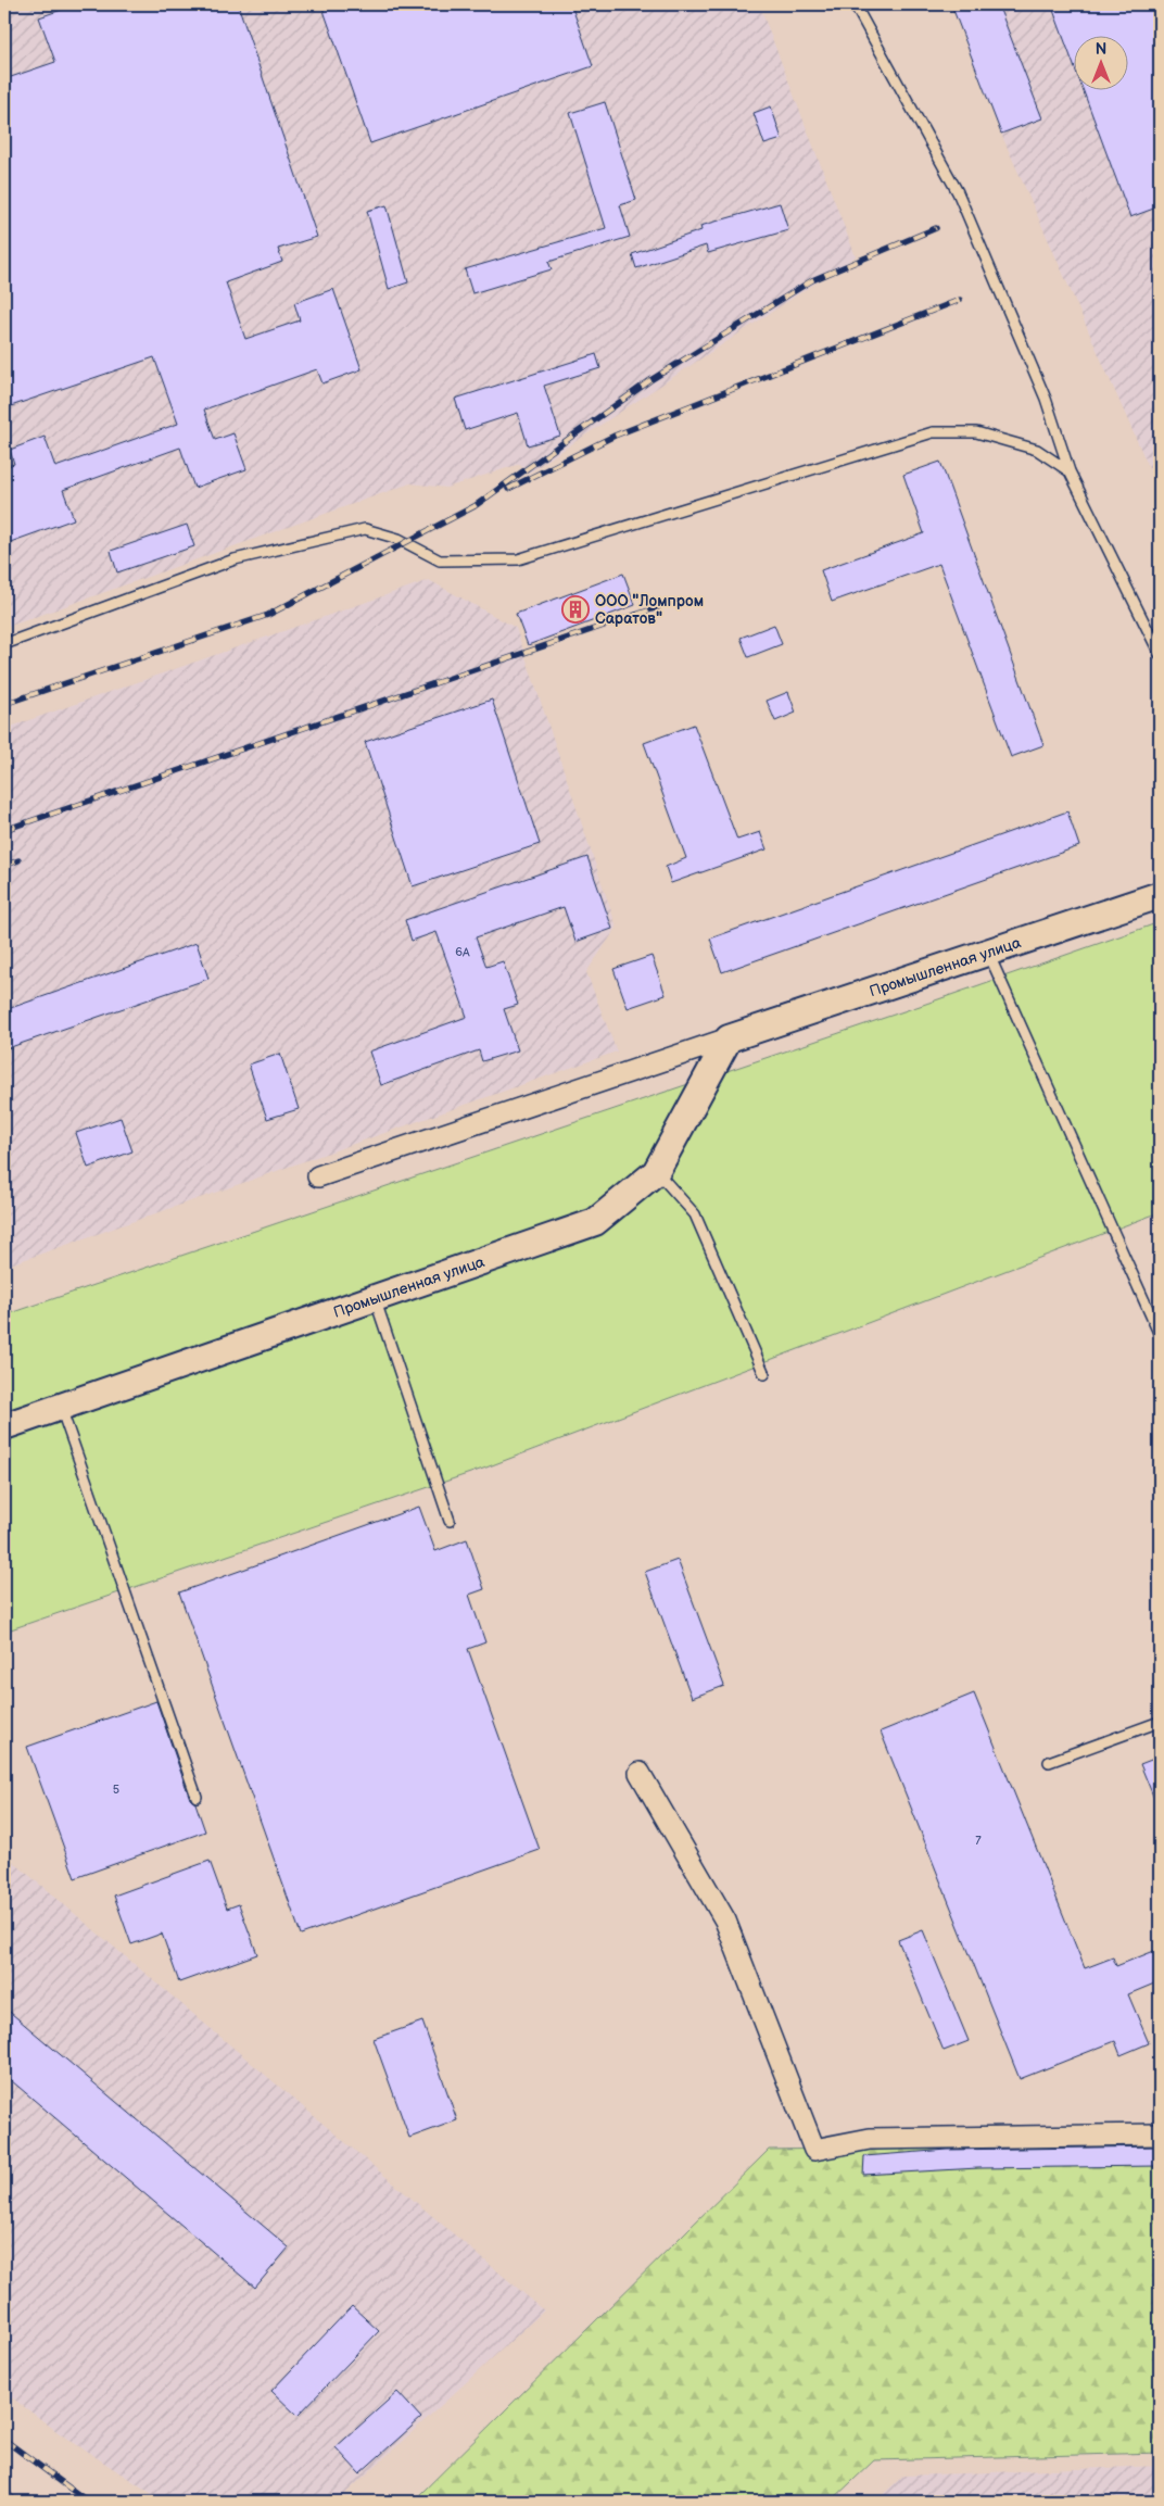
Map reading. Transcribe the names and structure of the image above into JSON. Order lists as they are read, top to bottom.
{
  "streets": {
    "street": ["Промышленная улица"]
  },
  "places": {
    "building": ["ООО \"Ломпром Саратов\""]
  },
  "house_numbers": ["6А", "5", "7"],
  "north": "top"
}
